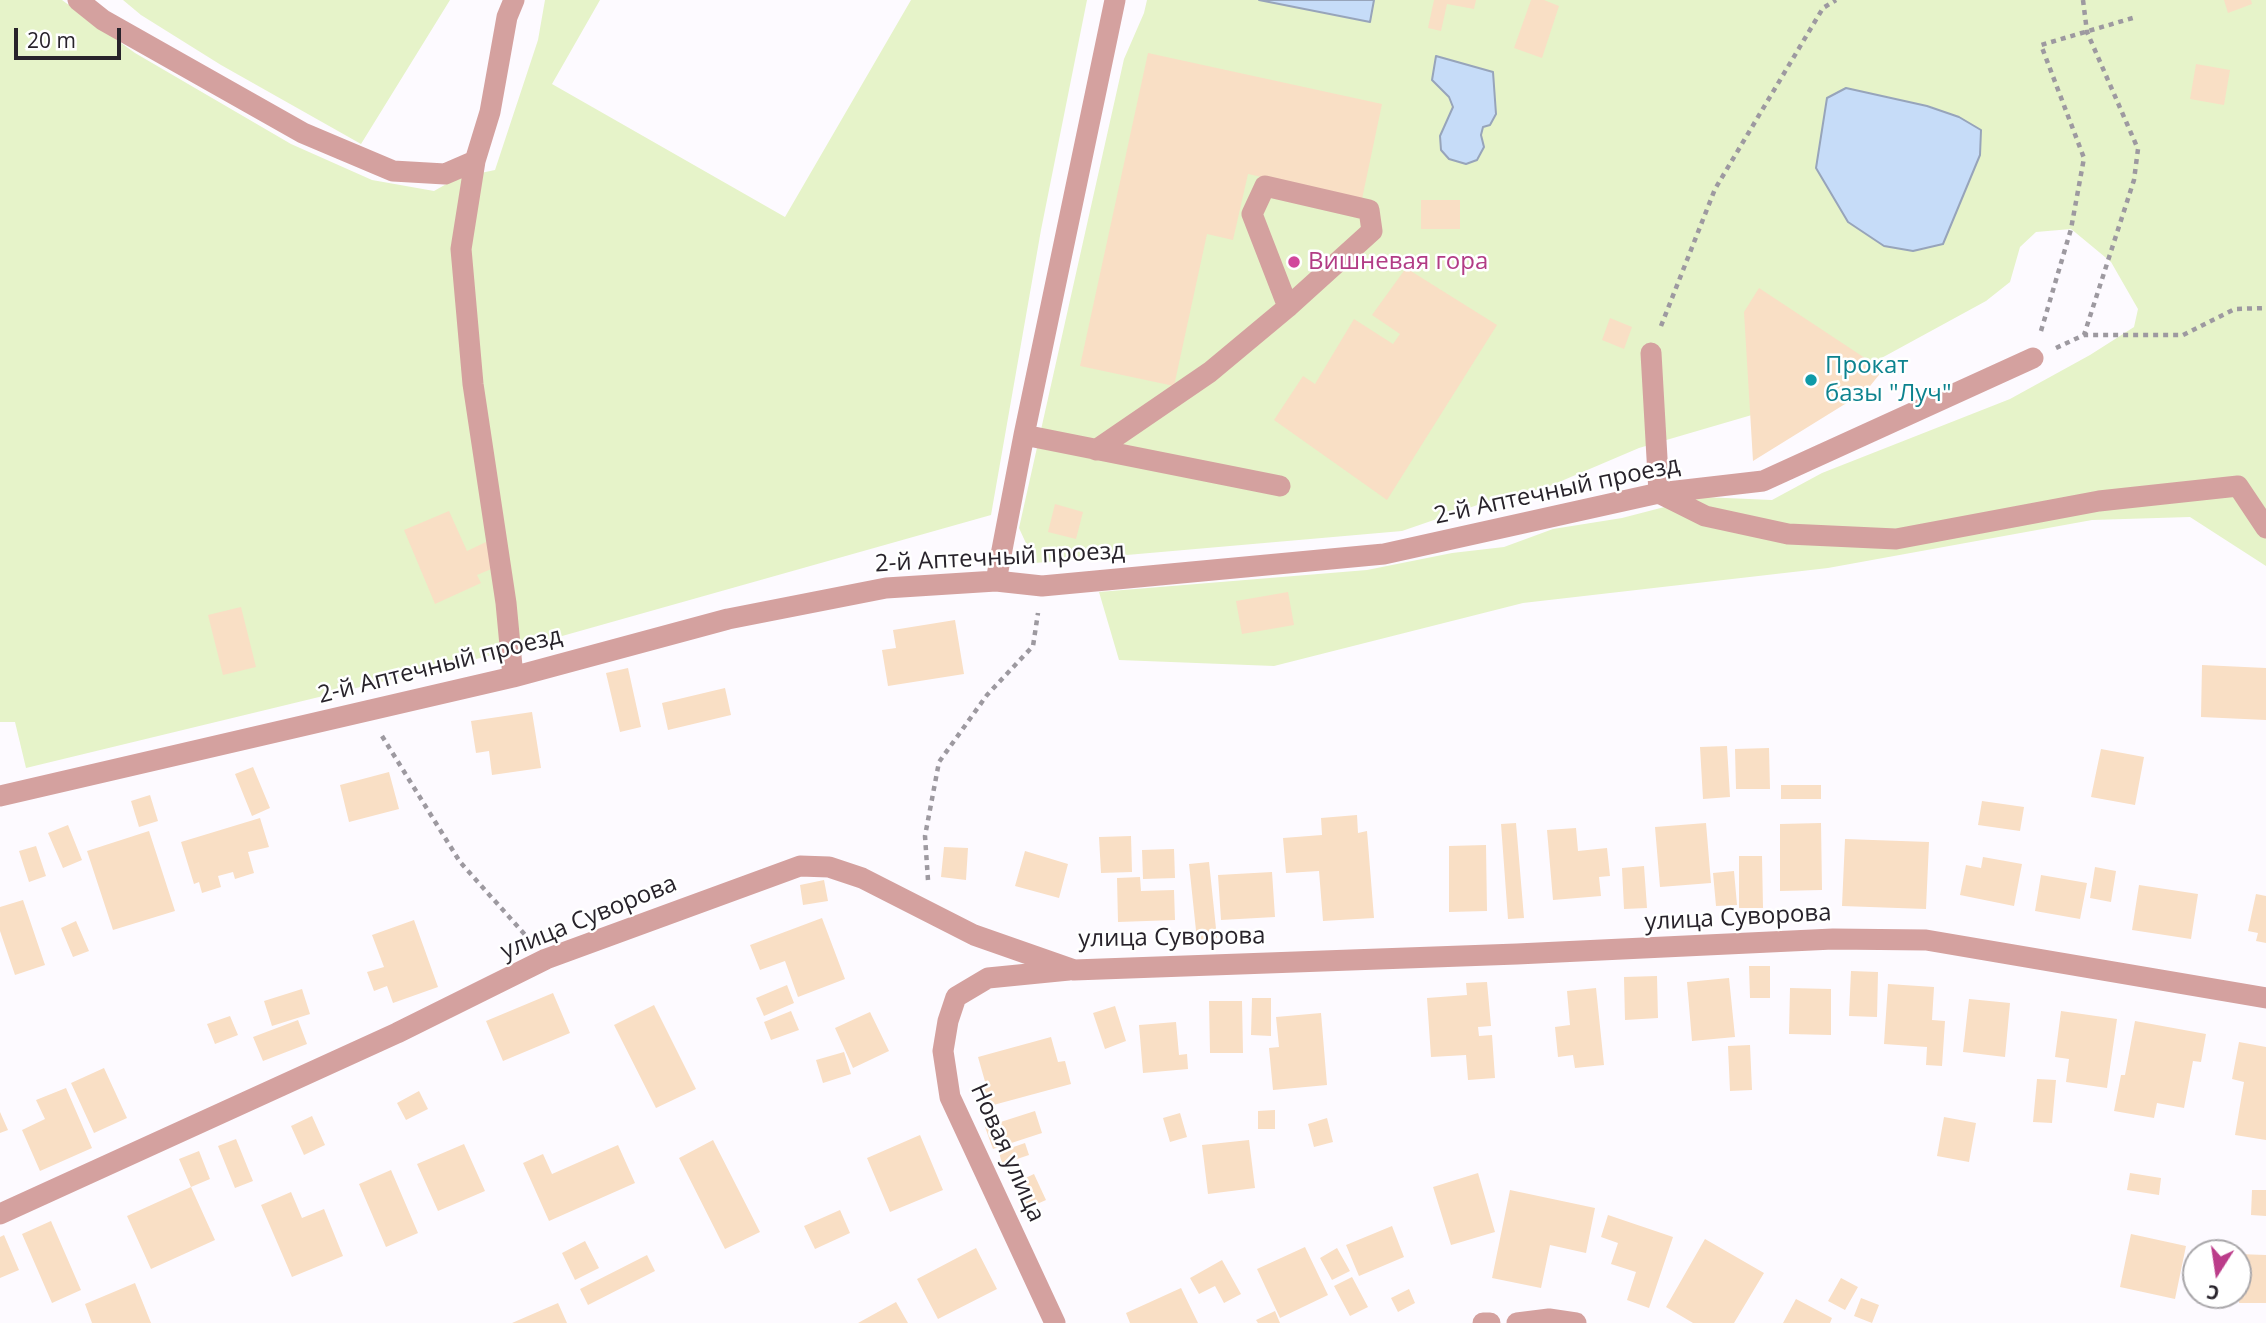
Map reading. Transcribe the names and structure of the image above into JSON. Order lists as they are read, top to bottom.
{
  "streets": {
    "street": ["2-й Аптечный проезд", "улица Суворова", "Новая улица"]
  },
  "crossings": [
    ["улица Суворова", "Новая улица"]
  ],
  "places": ["Вишневая гора", "Прокат базы \"Луч\""],
  "scale_bar": "20 m",
  "north": "bottom"
}
